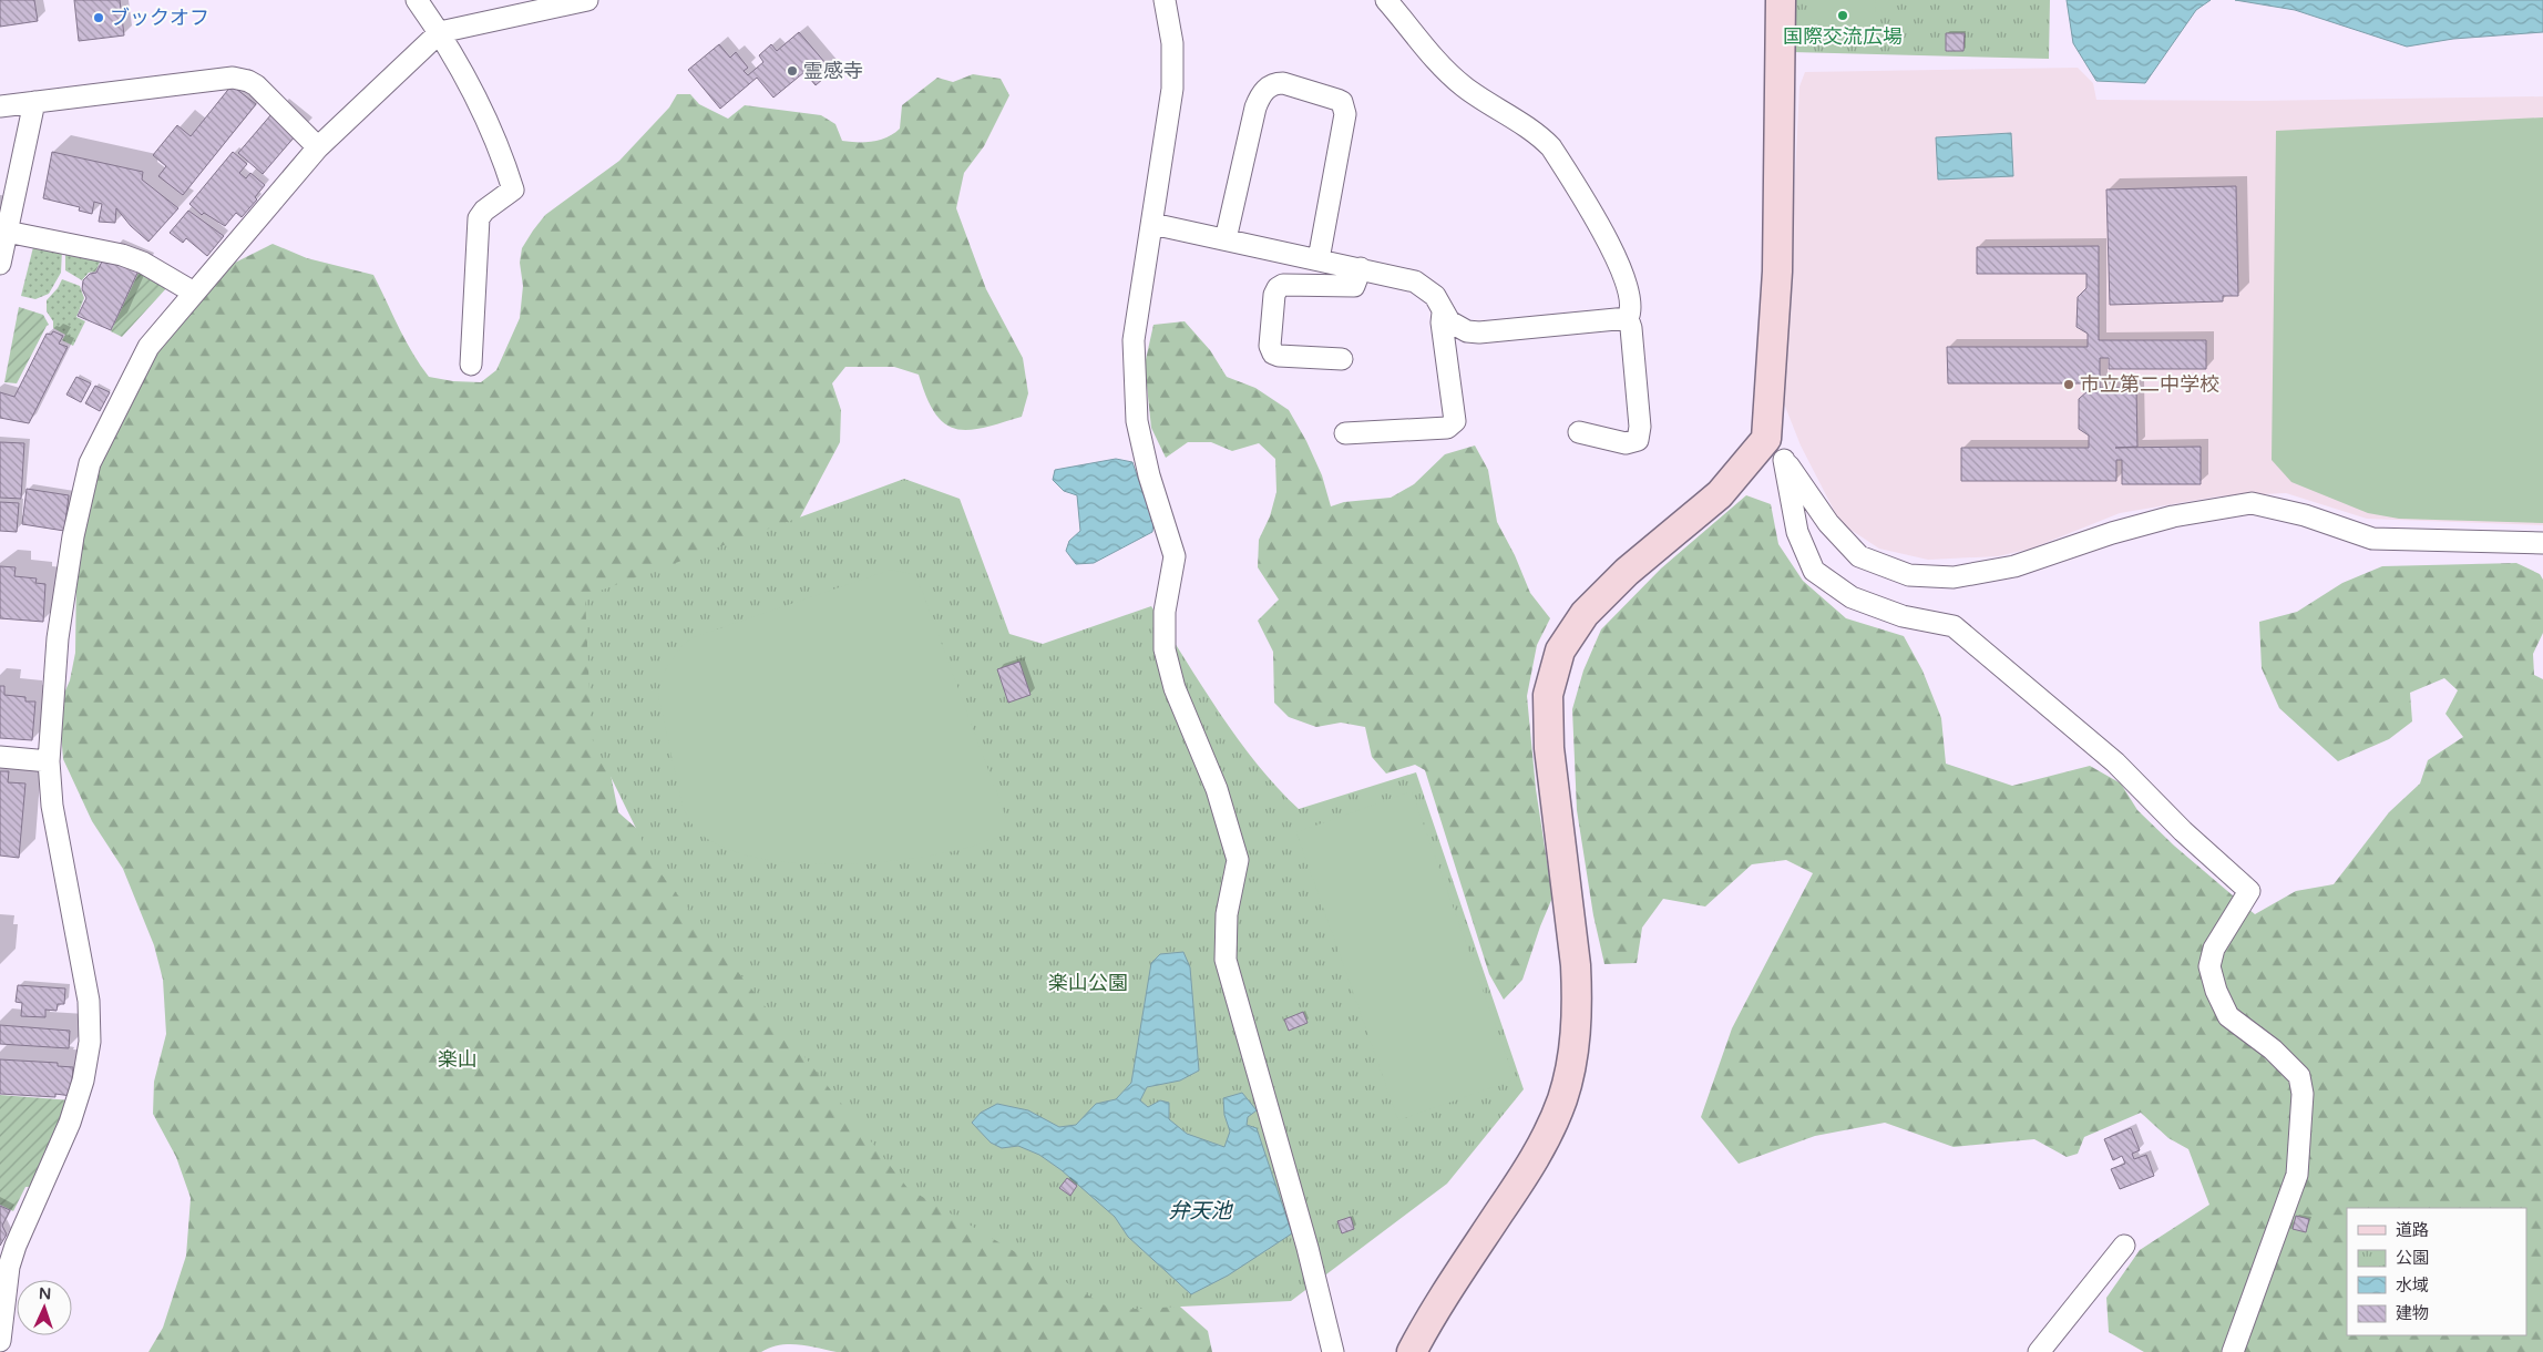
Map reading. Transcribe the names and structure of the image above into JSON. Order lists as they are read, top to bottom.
{
  "water": ["弁天池"],
  "parks": ["楽山公園", "楽山"],
  "places": [
    "国際交流広場",
    "ブックオフ",
    "霊感寺",
    "市立第二中学校"
  ],
  "legend": [
    "道路",
    "公園",
    "水域",
    "建物"
  ],
  "north": "top"
}
